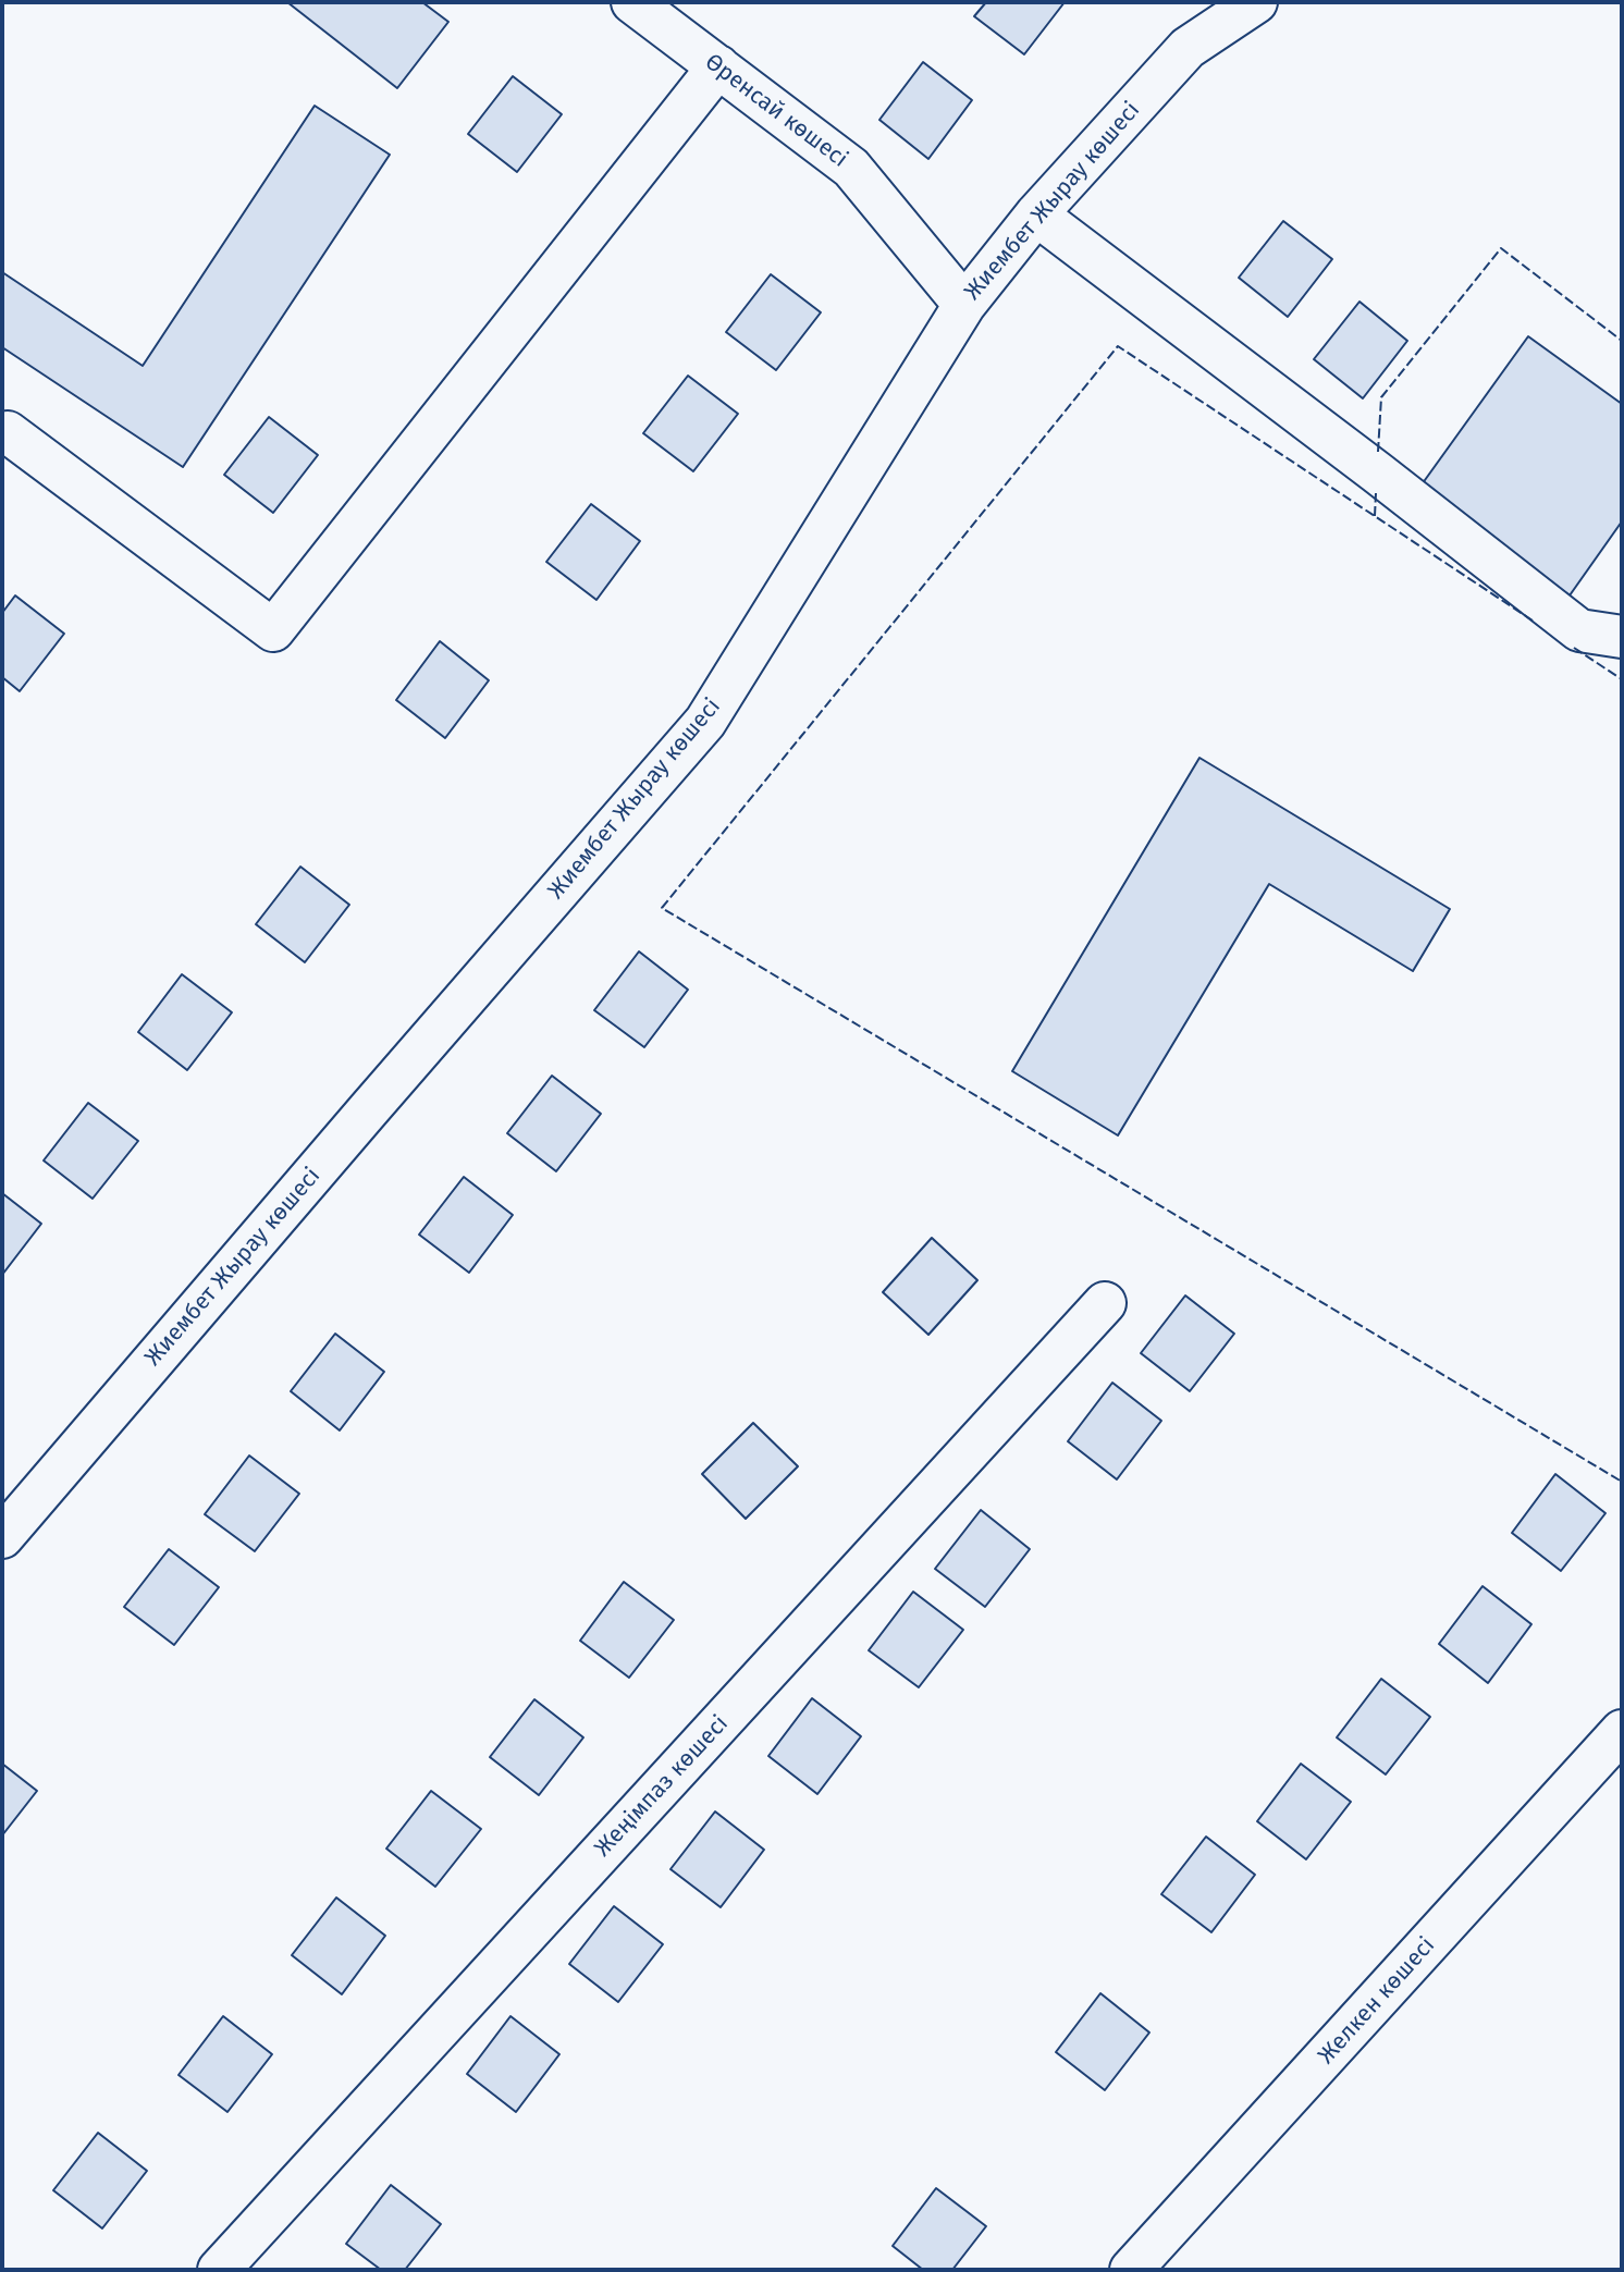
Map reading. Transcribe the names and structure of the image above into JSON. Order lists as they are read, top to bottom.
{
  "streets": {
    "street": [
      "Өренсай көшесі",
      "Жиембет Жырау көшесі",
      "Жеңімпаз көшесі",
      "Желкен көшесі"
    ]
  },
  "crossings": [
    ["Өренсай көшесі", "Жиембет Жырау көшесі"]
  ]
}
